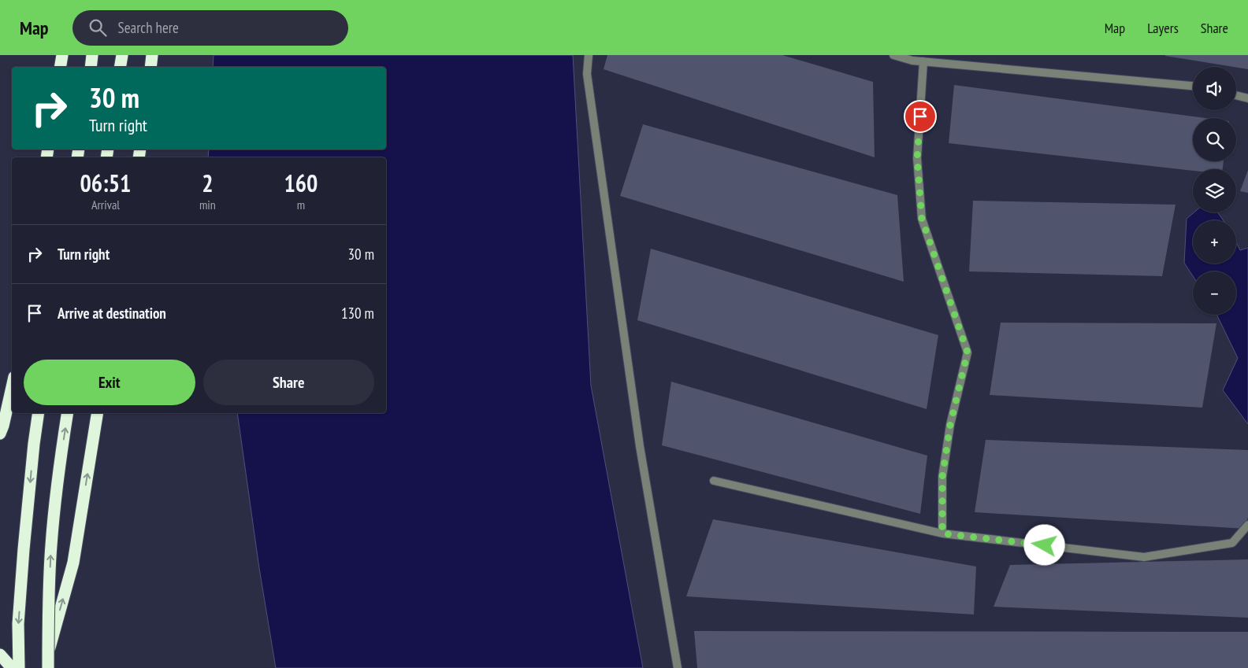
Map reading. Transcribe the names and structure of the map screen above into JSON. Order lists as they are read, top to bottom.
{
  "page": {
    "header": "Map",
    "search": "Search here",
    "nav": ["Map", "Layers", "Share"],
    "map_buttons": ["+", "−"],
    "turn": ["30 m", "Turn right"],
    "eta": [
      "06:51",
      "Arrival",
      "2",
      "min",
      "160",
      "m"
    ],
    "list": [
      {
        "name": "Turn right",
        "value": "30 m"
      },
      {
        "name": "Arrive at destination",
        "value": "130 m"
      }
    ],
    "buttons": ["Exit", "Share"]
  }
}
